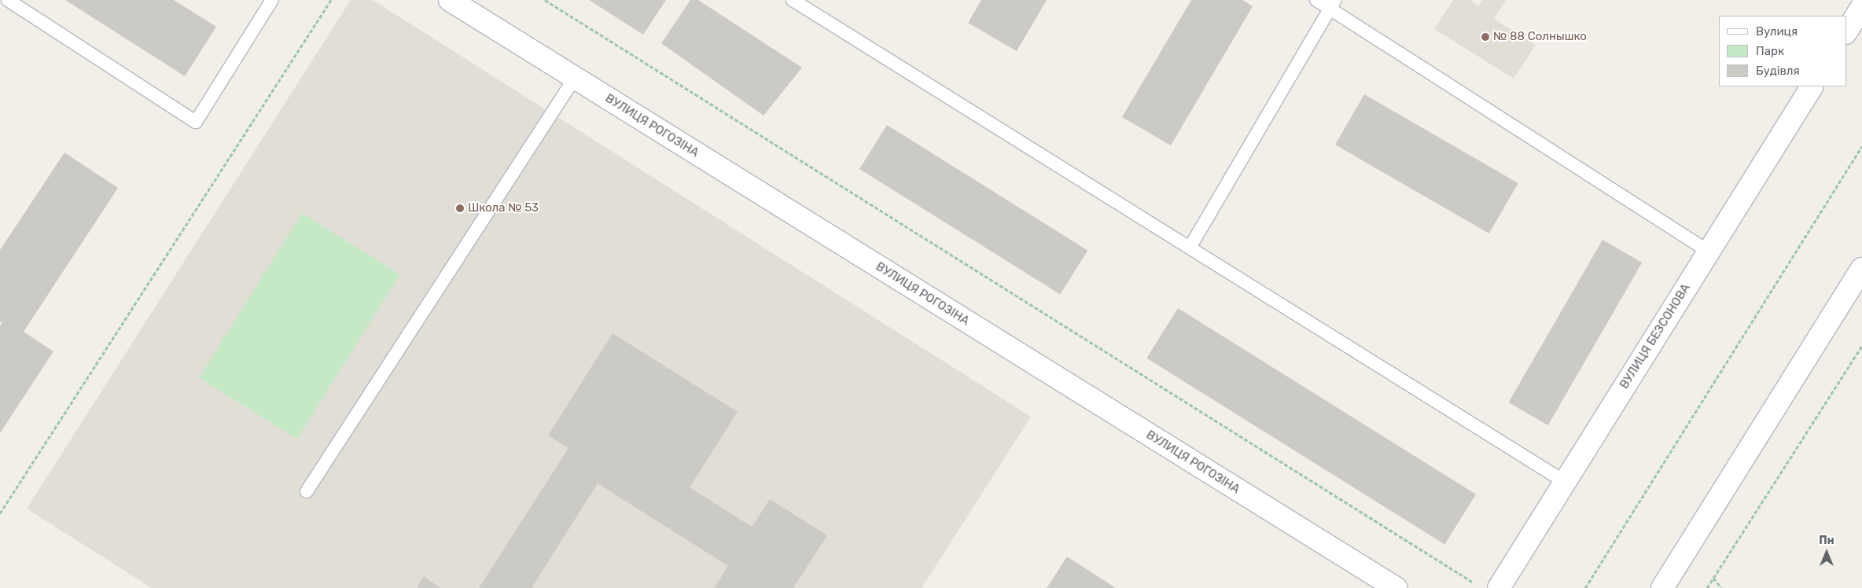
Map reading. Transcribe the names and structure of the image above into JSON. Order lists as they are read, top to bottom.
{
  "streets": {
    "street": ["ВУЛИЦЯ РОГОЗІНА", "ВУЛИЦЯ БЕЗСОНОВА"]
  },
  "places": ["№ 88 Солнышко", "Школа № 53"],
  "legend": ["Вулиця", "Парк", "Будівля"],
  "north": "top"
}
